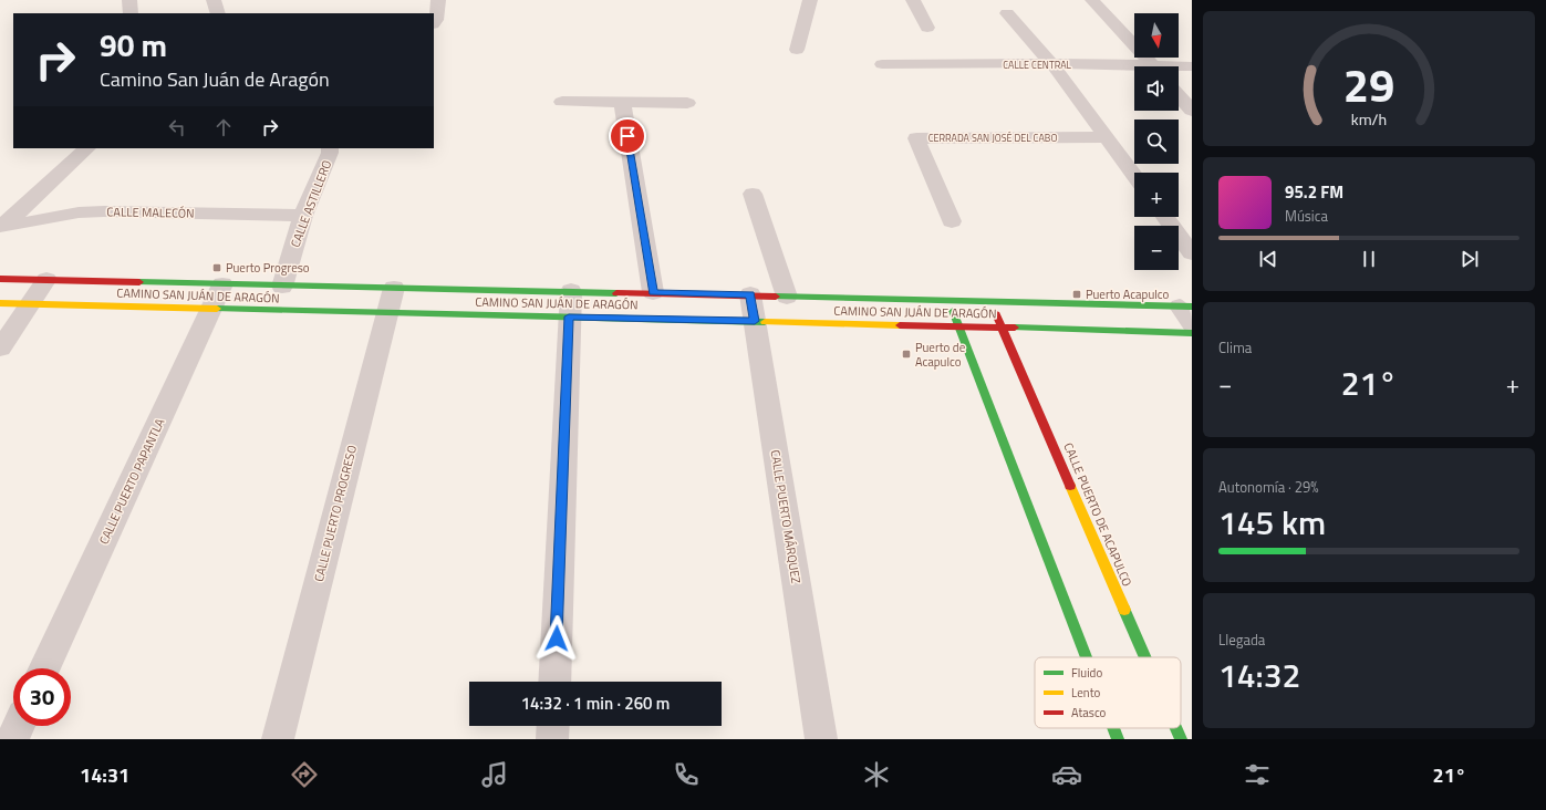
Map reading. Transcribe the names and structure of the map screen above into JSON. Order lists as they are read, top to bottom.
{
  "streets": {
    "street": [
      "CALLE CENTRAL",
      "CERRADA SAN JOSÉ DEL CABO",
      "CALLE ASTILLERO",
      "CALLE MALECÓN",
      "CAMINO SAN JUÁN DE ARAGÓN",
      "CALLE PUERTO PAPANTLA",
      "CALLE PUERTO PROGRESO",
      "CALLE PUERTO DE ACAPULCO",
      "CALLE PUERTO MÁRQUEZ"
    ]
  },
  "crossings": [
    ["CALLE ASTILLERO", "CALLE MALECÓN"],
    ["CALLE ASTILLERO", "CAMINO SAN JUÁN DE ARAGÓN"],
    ["CAMINO SAN JUÁN DE ARAGÓN", "CALLE PUERTO PAPANTLA"],
    ["CAMINO SAN JUÁN DE ARAGÓN", "CALLE PUERTO PROGRESO"],
    ["CAMINO SAN JUÁN DE ARAGÓN", "CALLE PUERTO DE ACAPULCO"],
    ["CAMINO SAN JUÁN DE ARAGÓN", "CALLE PUERTO MÁRQUEZ"]
  ],
  "places": {
    "transit": ["Puerto Progreso", "Puerto Acapulco", "Puerto de Acapulco"]
  },
  "legend": ["Fluido", "Lento", "Atasco"],
  "north": "bottom",
  "page": {
    "map_buttons": ["+", "−"],
    "turn": ["90 m", "Camino San Juán de Aragón"],
    "song": ["95.2 FM", "Música"],
    "tile": [
      "Clima",
      ["Autonomía · 29%", "145 km"],
      ["Llegada", "14:32"]
    ],
    "heat": ["−", "21°", "+"],
    "limit": "30",
    "trip": "14:32 · 1 min · 260 m",
    "tabs": ["14:31", "21°"],
    "gauge": ["29", "km/h"]
  }
}
